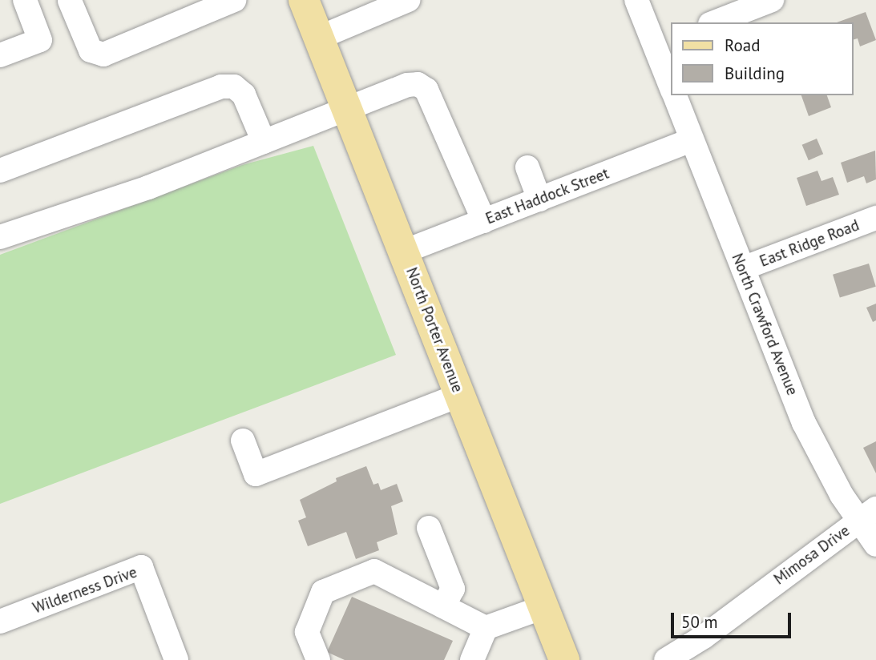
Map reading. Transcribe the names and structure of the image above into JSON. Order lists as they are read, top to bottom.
{
  "streets": {
    "main road": ["North Porter Avenue"],
    "street": [
      "East Haddock Street",
      "East Ridge Road",
      "North Crawford Avenue",
      "Mimosa Drive",
      "Wilderness Drive"
    ]
  },
  "crossings": [
    ["East Haddock Street", "North Crawford Avenue"],
    ["East Haddock Street", "North Porter Avenue"],
    ["East Ridge Road", "North Crawford Avenue"],
    ["North Crawford Avenue", "Mimosa Drive"]
  ],
  "legend": ["Road", "Building"],
  "scale_bar": "50 m"
}
